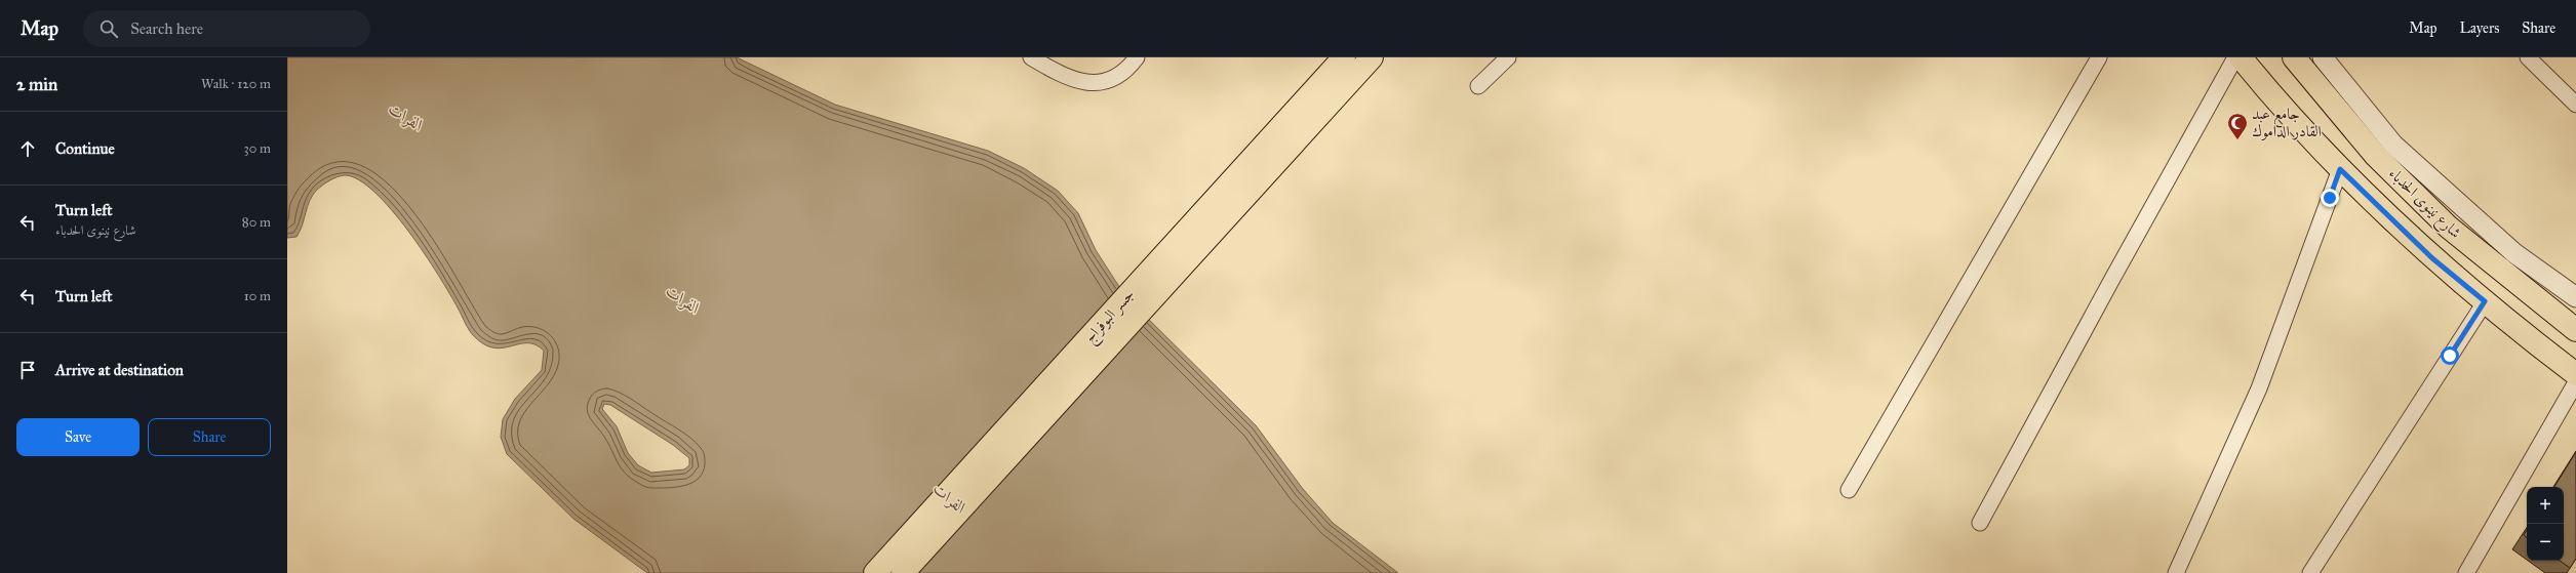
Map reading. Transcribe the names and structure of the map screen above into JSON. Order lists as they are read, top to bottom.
{
  "streets": {
    "main road": ["شارع نينوى الحدباء", "جسر البوفراج"]
  },
  "water": ["الفرات"],
  "places": {
    "mosque": ["جامع عبد القادر الداموك"]
  },
  "page": {
    "header": "Map",
    "search": "Search here",
    "nav": ["Map", "Layers", "Share"],
    "heading": ["2 min", "Walk · 120 m"],
    "list": [
      ["Continue", "30 m"],
      ["Turn left", "شارع نينوى الحدباء", "80 m"],
      ["Turn left", "10 m"],
      "Arrive at destination"
    ],
    "buttons": ["Save", "Share"],
    "map_buttons": ["+", "−"]
  }
}
